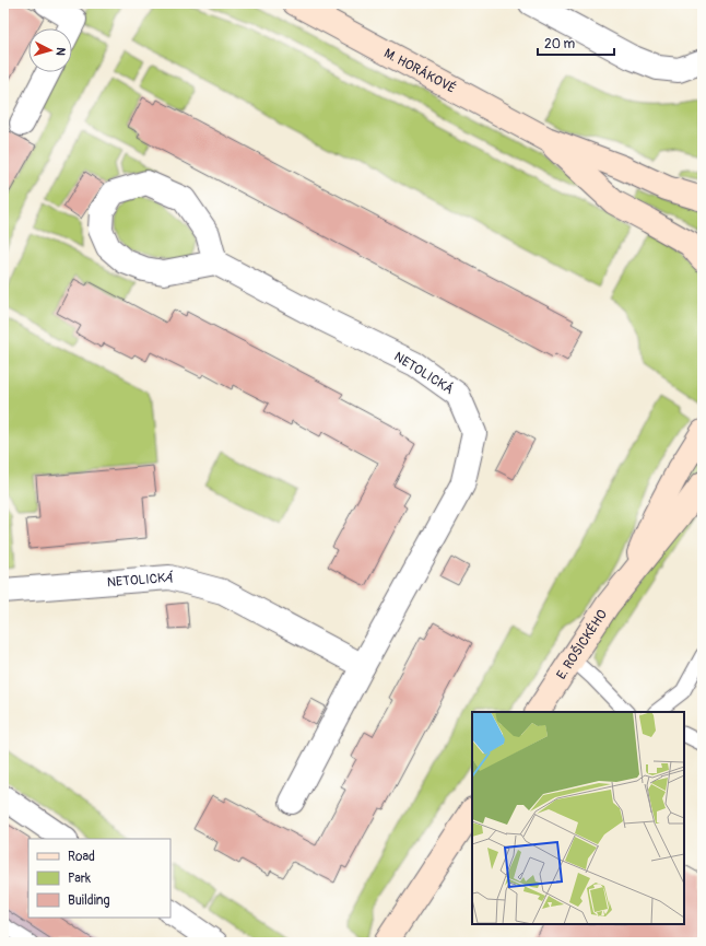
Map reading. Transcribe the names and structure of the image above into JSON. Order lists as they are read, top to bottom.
{
  "streets": {
    "street": ["M. HORÁKOVÉ", "NETOLICKÁ", "E. ROŠICKÉHO"]
  },
  "legend": ["Road", "Park", "Building"],
  "scale_bar": "20 m",
  "north": "right"
}
